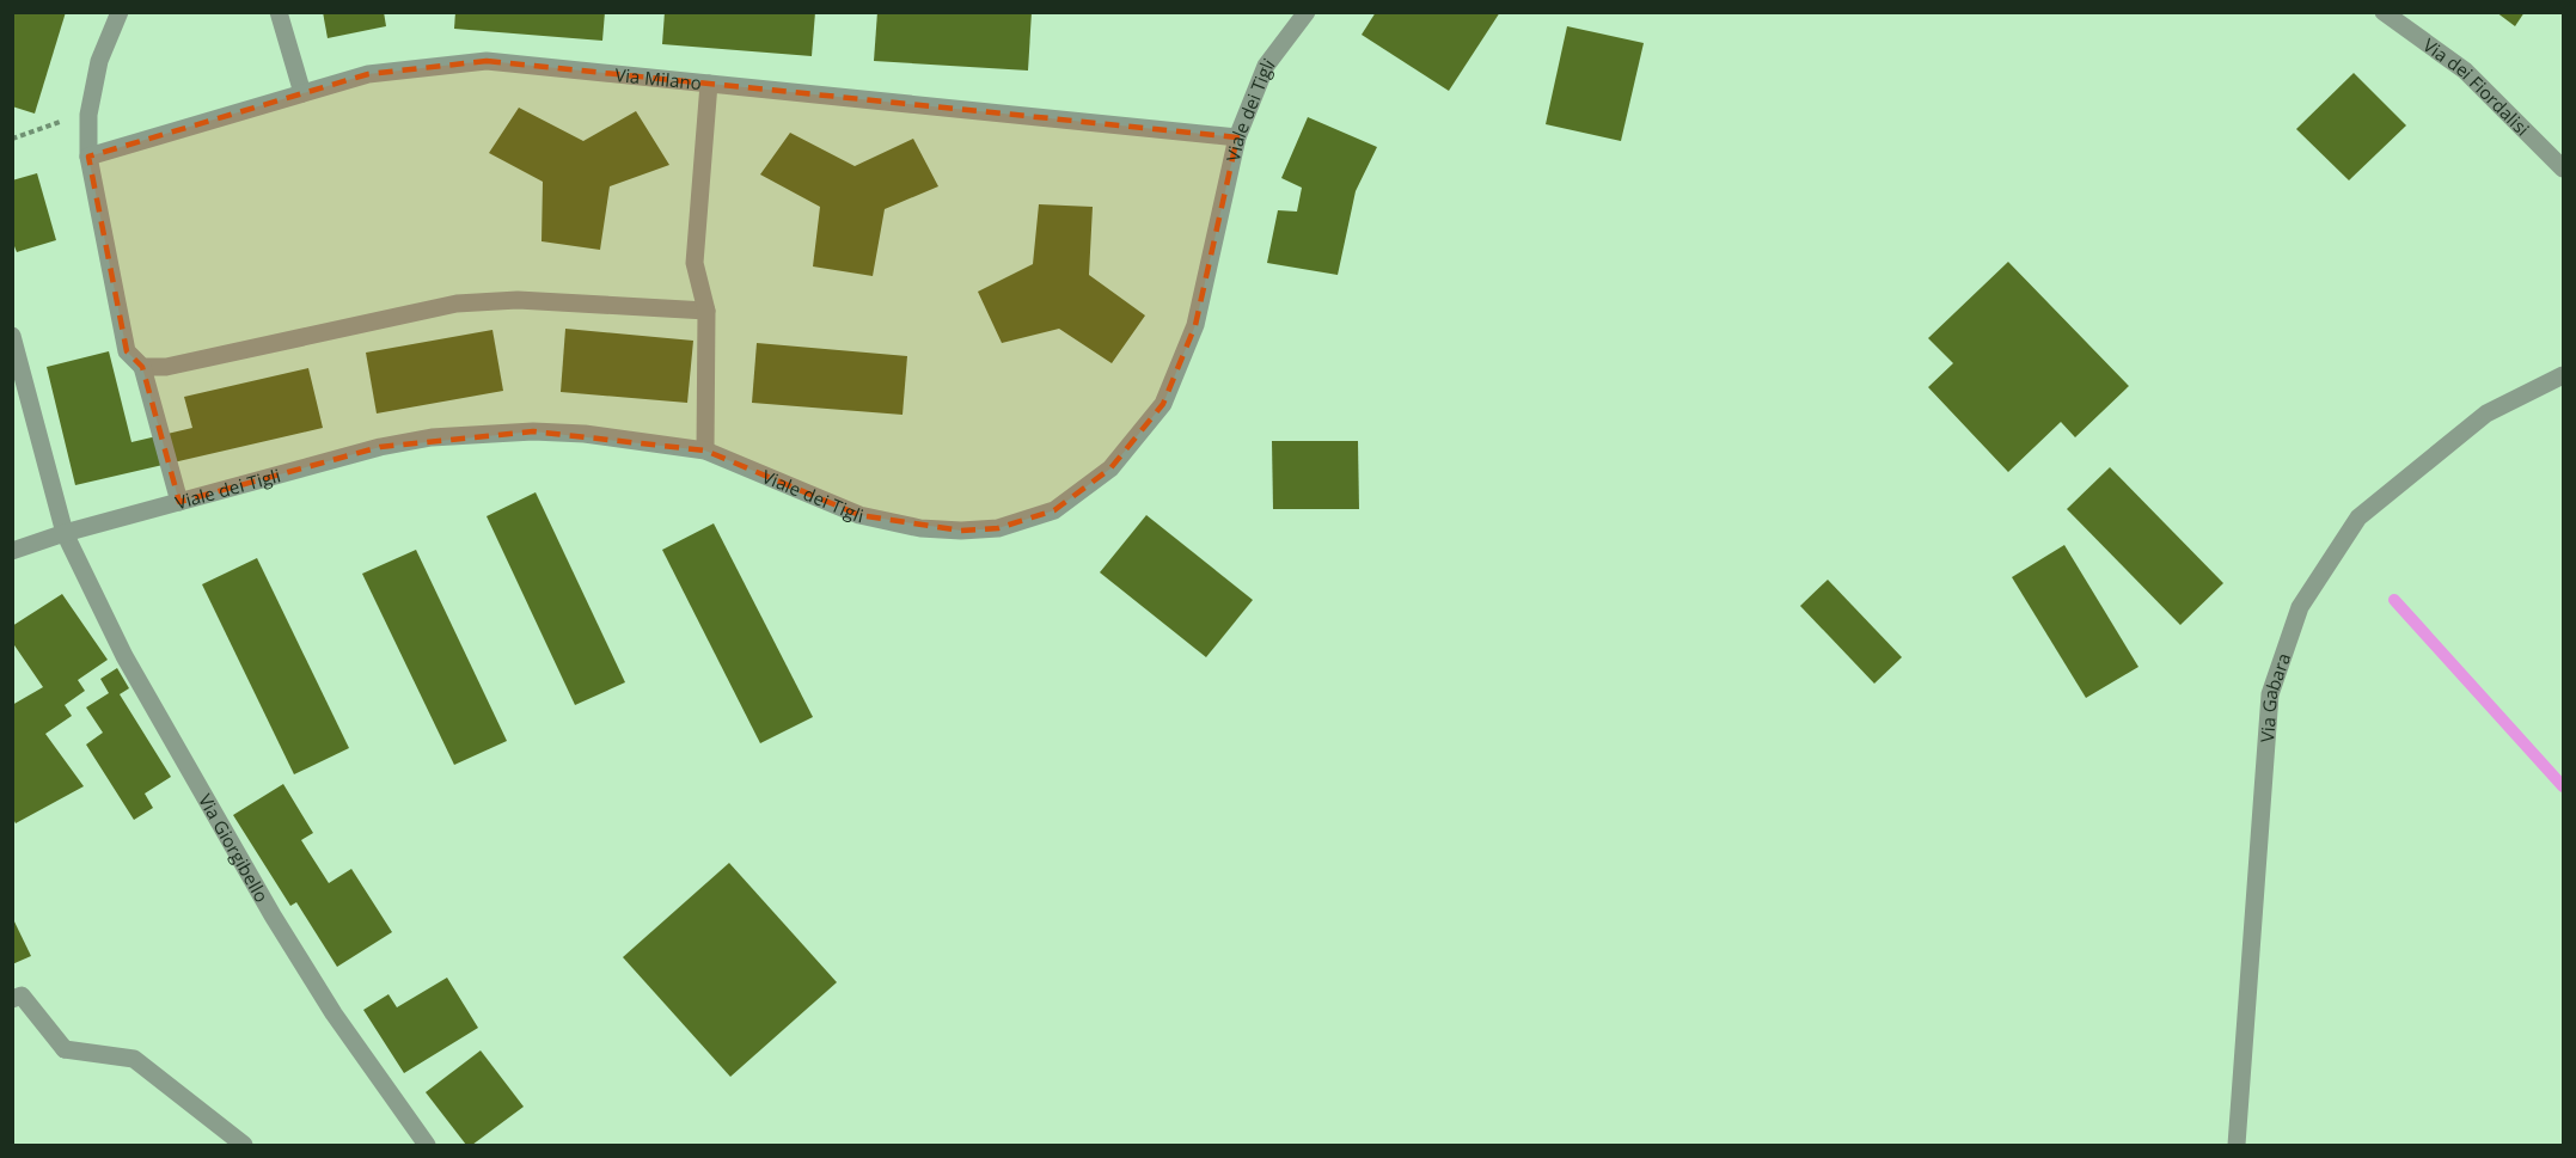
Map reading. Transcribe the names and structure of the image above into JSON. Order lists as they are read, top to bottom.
{
  "streets": {
    "street": [
      "Via Milano",
      "Via dei Fiordalisi",
      "Viale dei Tigli",
      "Via Gabara",
      "Via Giorgibello"
    ]
  },
  "crossings": [
    ["Via Milano", "Viale dei Tigli"],
    ["Viale dei Tigli", "Via Giorgibello"]
  ]
}
